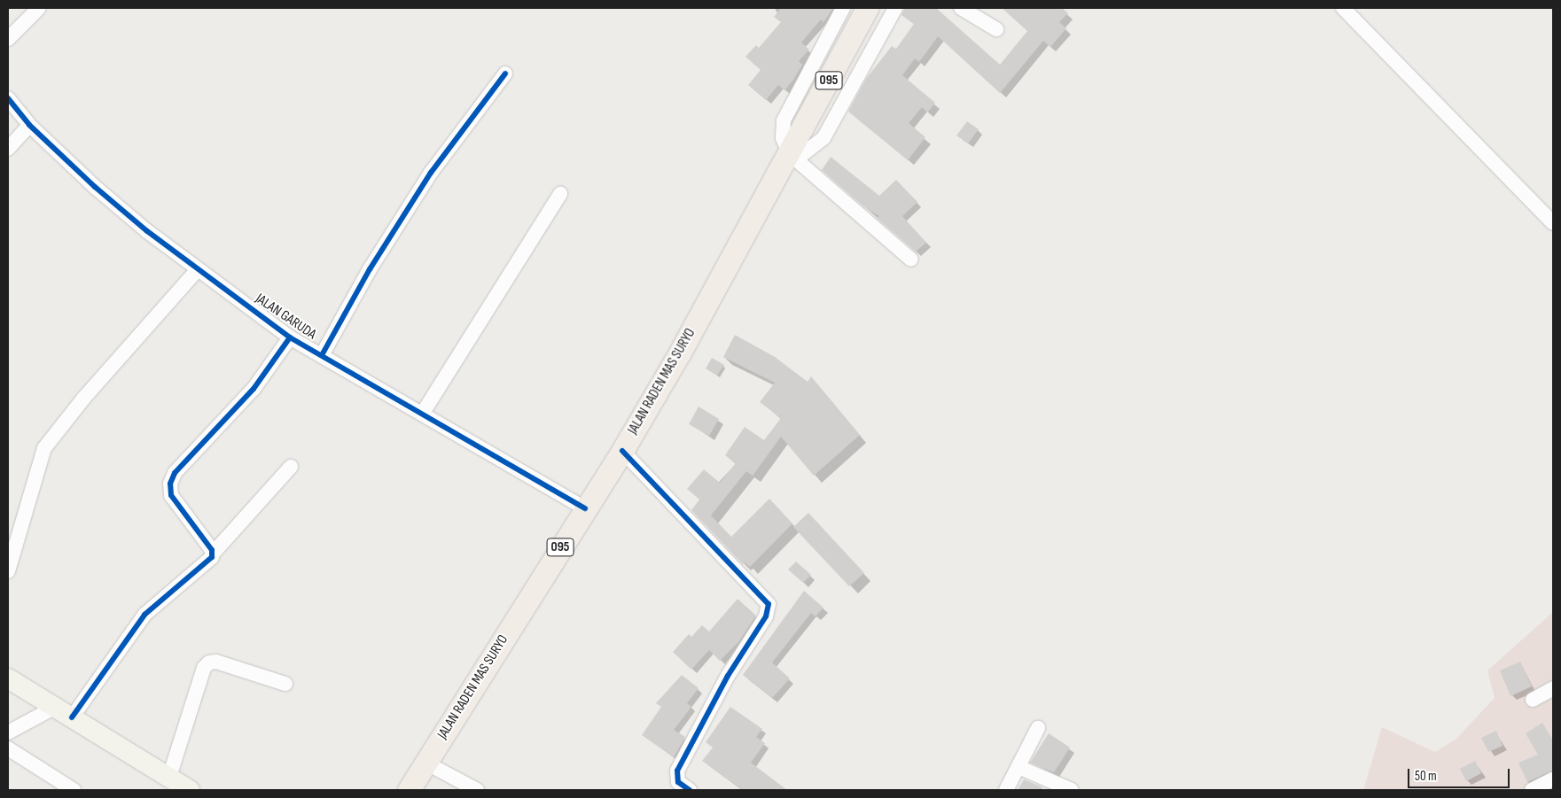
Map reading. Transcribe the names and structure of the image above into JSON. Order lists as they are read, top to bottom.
{
  "streets": {
    "main road": ["095", "JALAN RADEN MAS SURYO"],
    "street": ["JALAN GARUDA"]
  },
  "crossings": [
    ["JALAN GARUDA", "JALAN RADEN MAS SURYO"]
  ],
  "scale_bar": "50 m"
}
